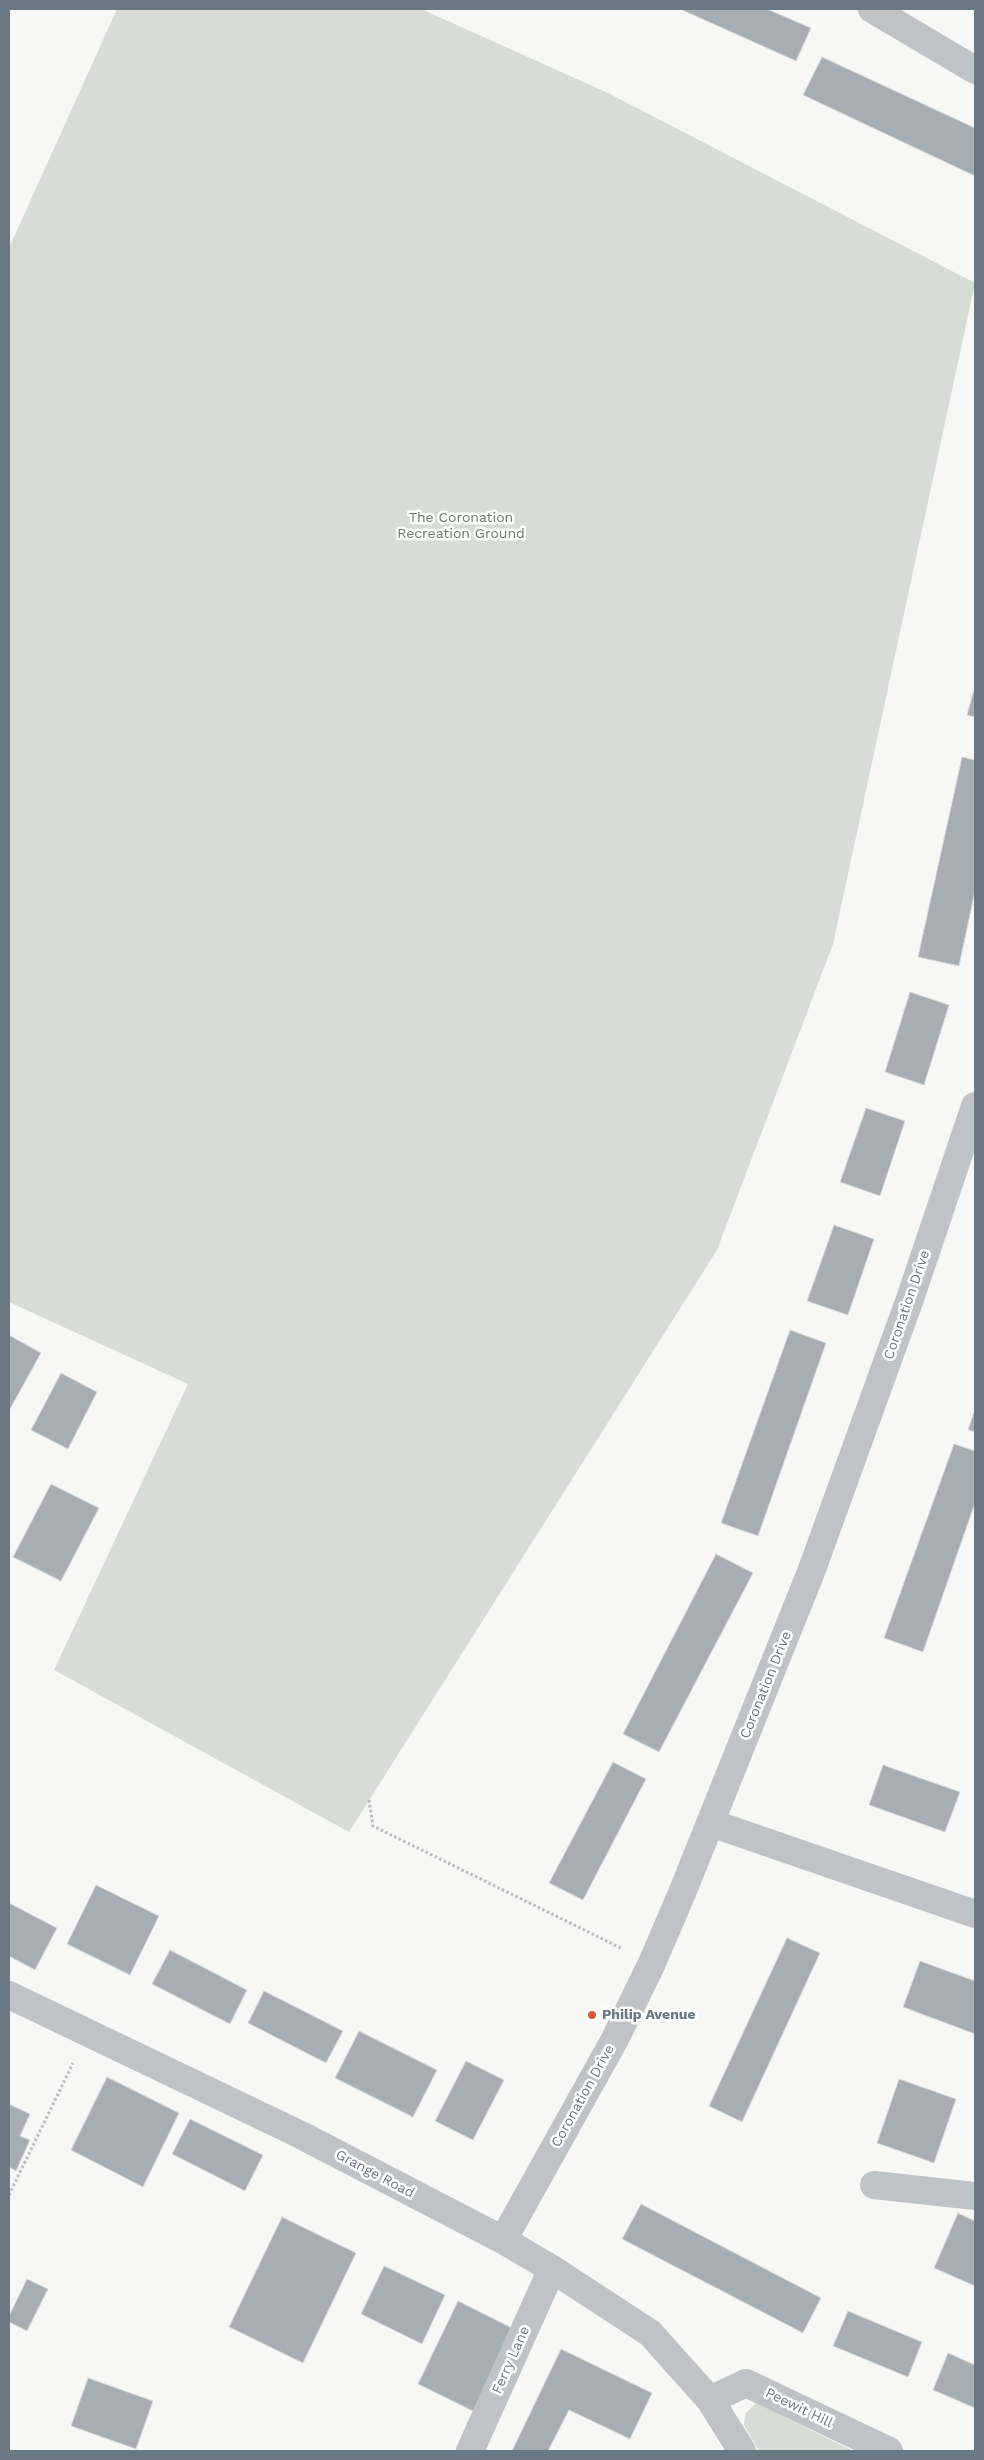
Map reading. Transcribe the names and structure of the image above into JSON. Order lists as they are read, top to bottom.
{
  "streets": {
    "street": [
      "Coronation Drive",
      "Grange Road",
      "Ferry Lane",
      "Peewit Hill"
    ]
  },
  "crossings": [
    ["Coronation Drive", "Grange Road"],
    ["Grange Road", "Ferry Lane"],
    ["Grange Road", "Peewit Hill"]
  ],
  "parks": ["The Coronation Recreation Ground"],
  "places": ["Philip Avenue"]
}
